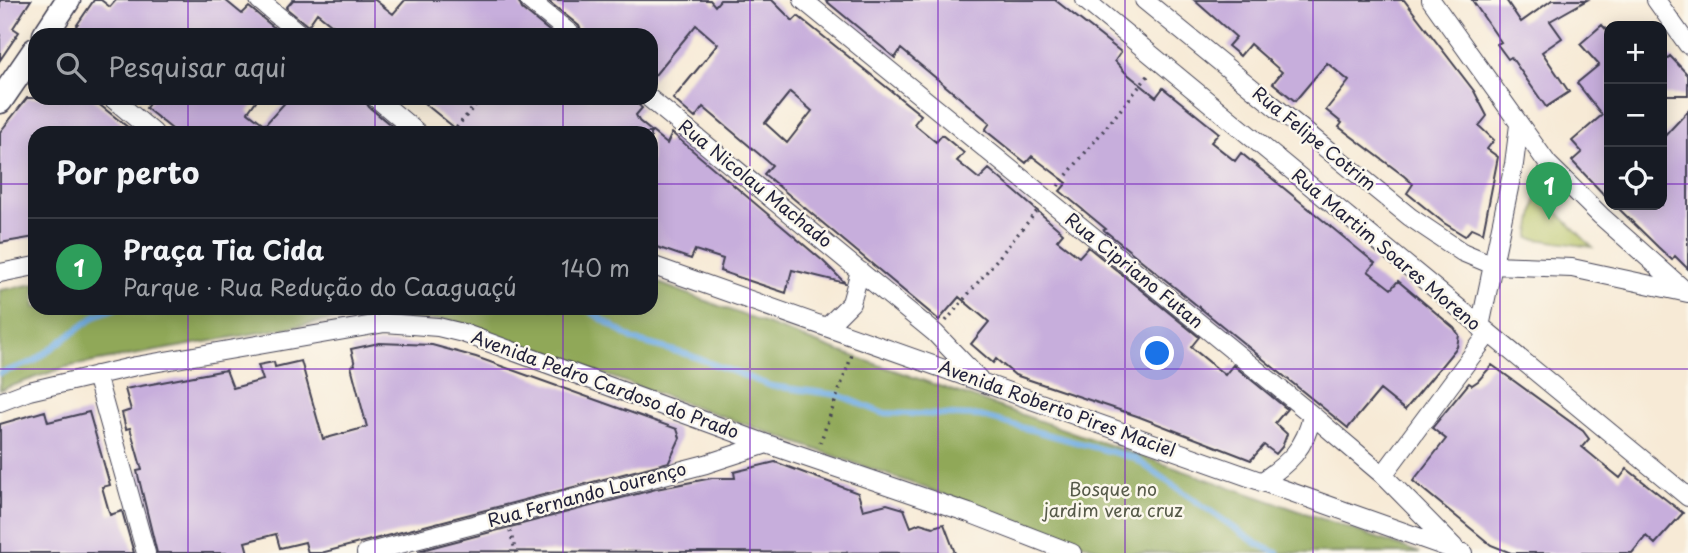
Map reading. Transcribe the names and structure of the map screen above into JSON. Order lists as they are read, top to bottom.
{
  "streets": {
    "street": [
      "Rua Felipe Cotrim",
      "Rua Nicolau Machado",
      "Rua Martim Soares Moreno",
      "Rua Cipriano Futan",
      "Avenida Pedro Cardoso do Prado",
      "Avenida Roberto Pires Maciel",
      "Rua Fernando Lourenço"
    ]
  },
  "crossings": [
    ["Rua Nicolau Machado", "Avenida Roberto Pires Maciel"],
    ["Rua Cipriano Futan", "Avenida Roberto Pires Maciel"],
    ["Avenida Pedro Cardoso do Prado", "Rua Fernando Lourenço"]
  ],
  "parks": ["Bosque no jardim vera cruz"],
  "page": {
    "map_buttons": ["+", "−"],
    "search": "Pesquisar aqui",
    "heading": "Por perto",
    "pins": "1",
    "list": [
      {
        "mark": "1",
        "name": "Praça Tia Cida",
        "note": "Parque · Rua Redução do Caaguaçú",
        "value": "140 m"
      }
    ]
  }
}
